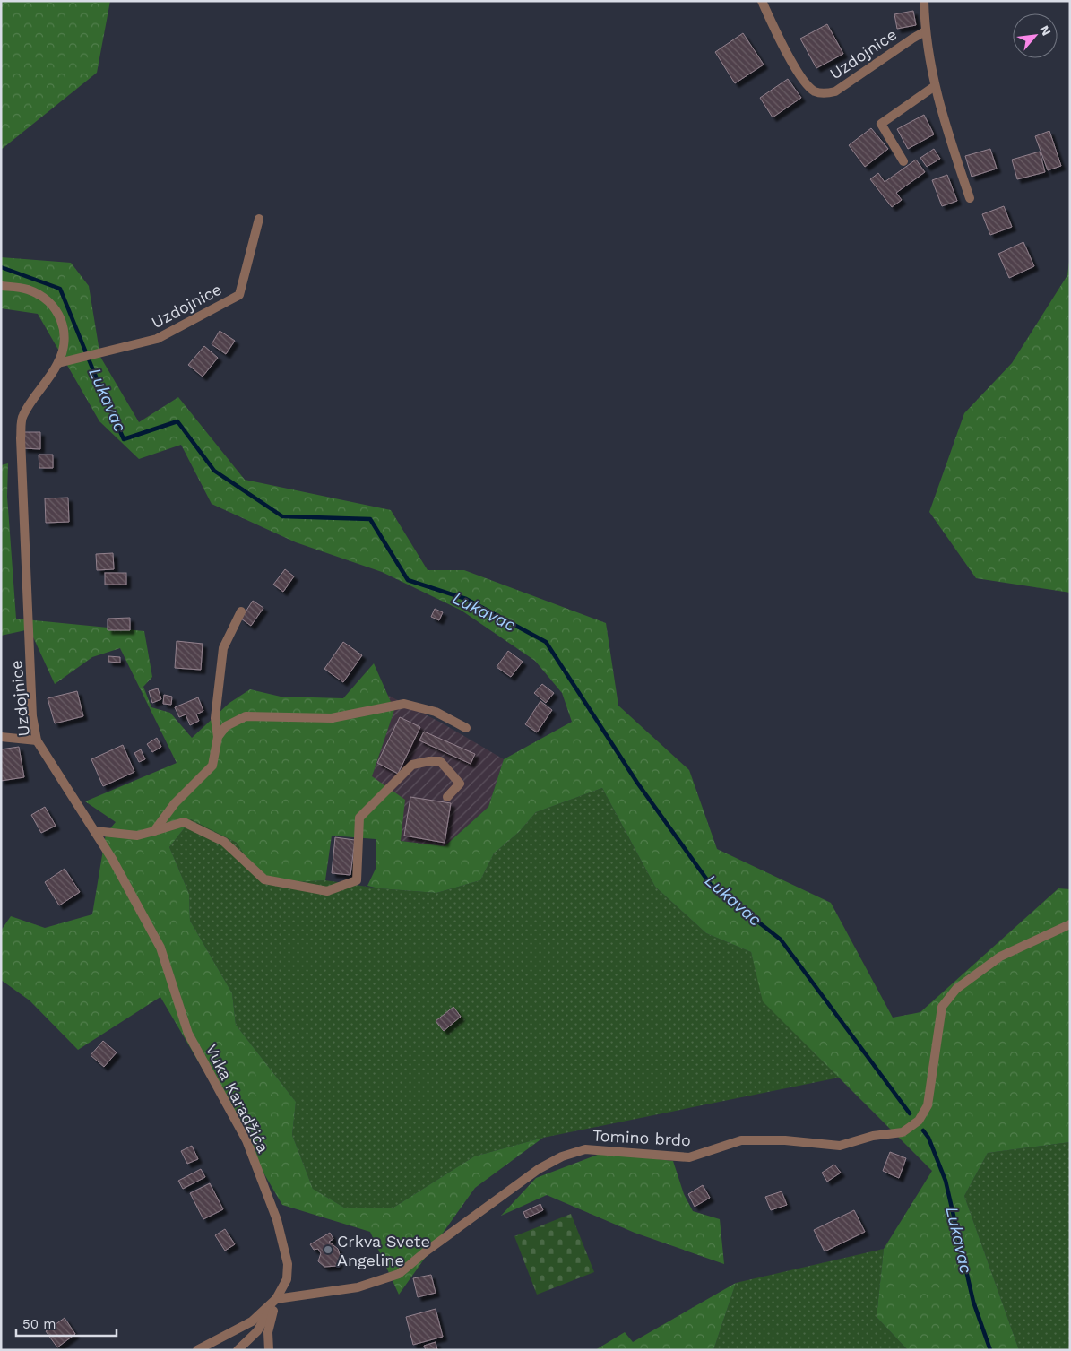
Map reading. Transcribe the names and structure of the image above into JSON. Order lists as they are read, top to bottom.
{
  "streets": {
    "street": ["Uzdojnice", "Vuka Karadžića", "Tomino brdo"]
  },
  "crossings": [
    ["Uzdojnice", "Vuka Karadžića"],
    ["Vuka Karadžića", "Tomino brdo"]
  ],
  "water": ["Lukavac"],
  "places": ["Crkva Svete Angeline"],
  "scale_bar": "50 m",
  "north": "top right"
}
